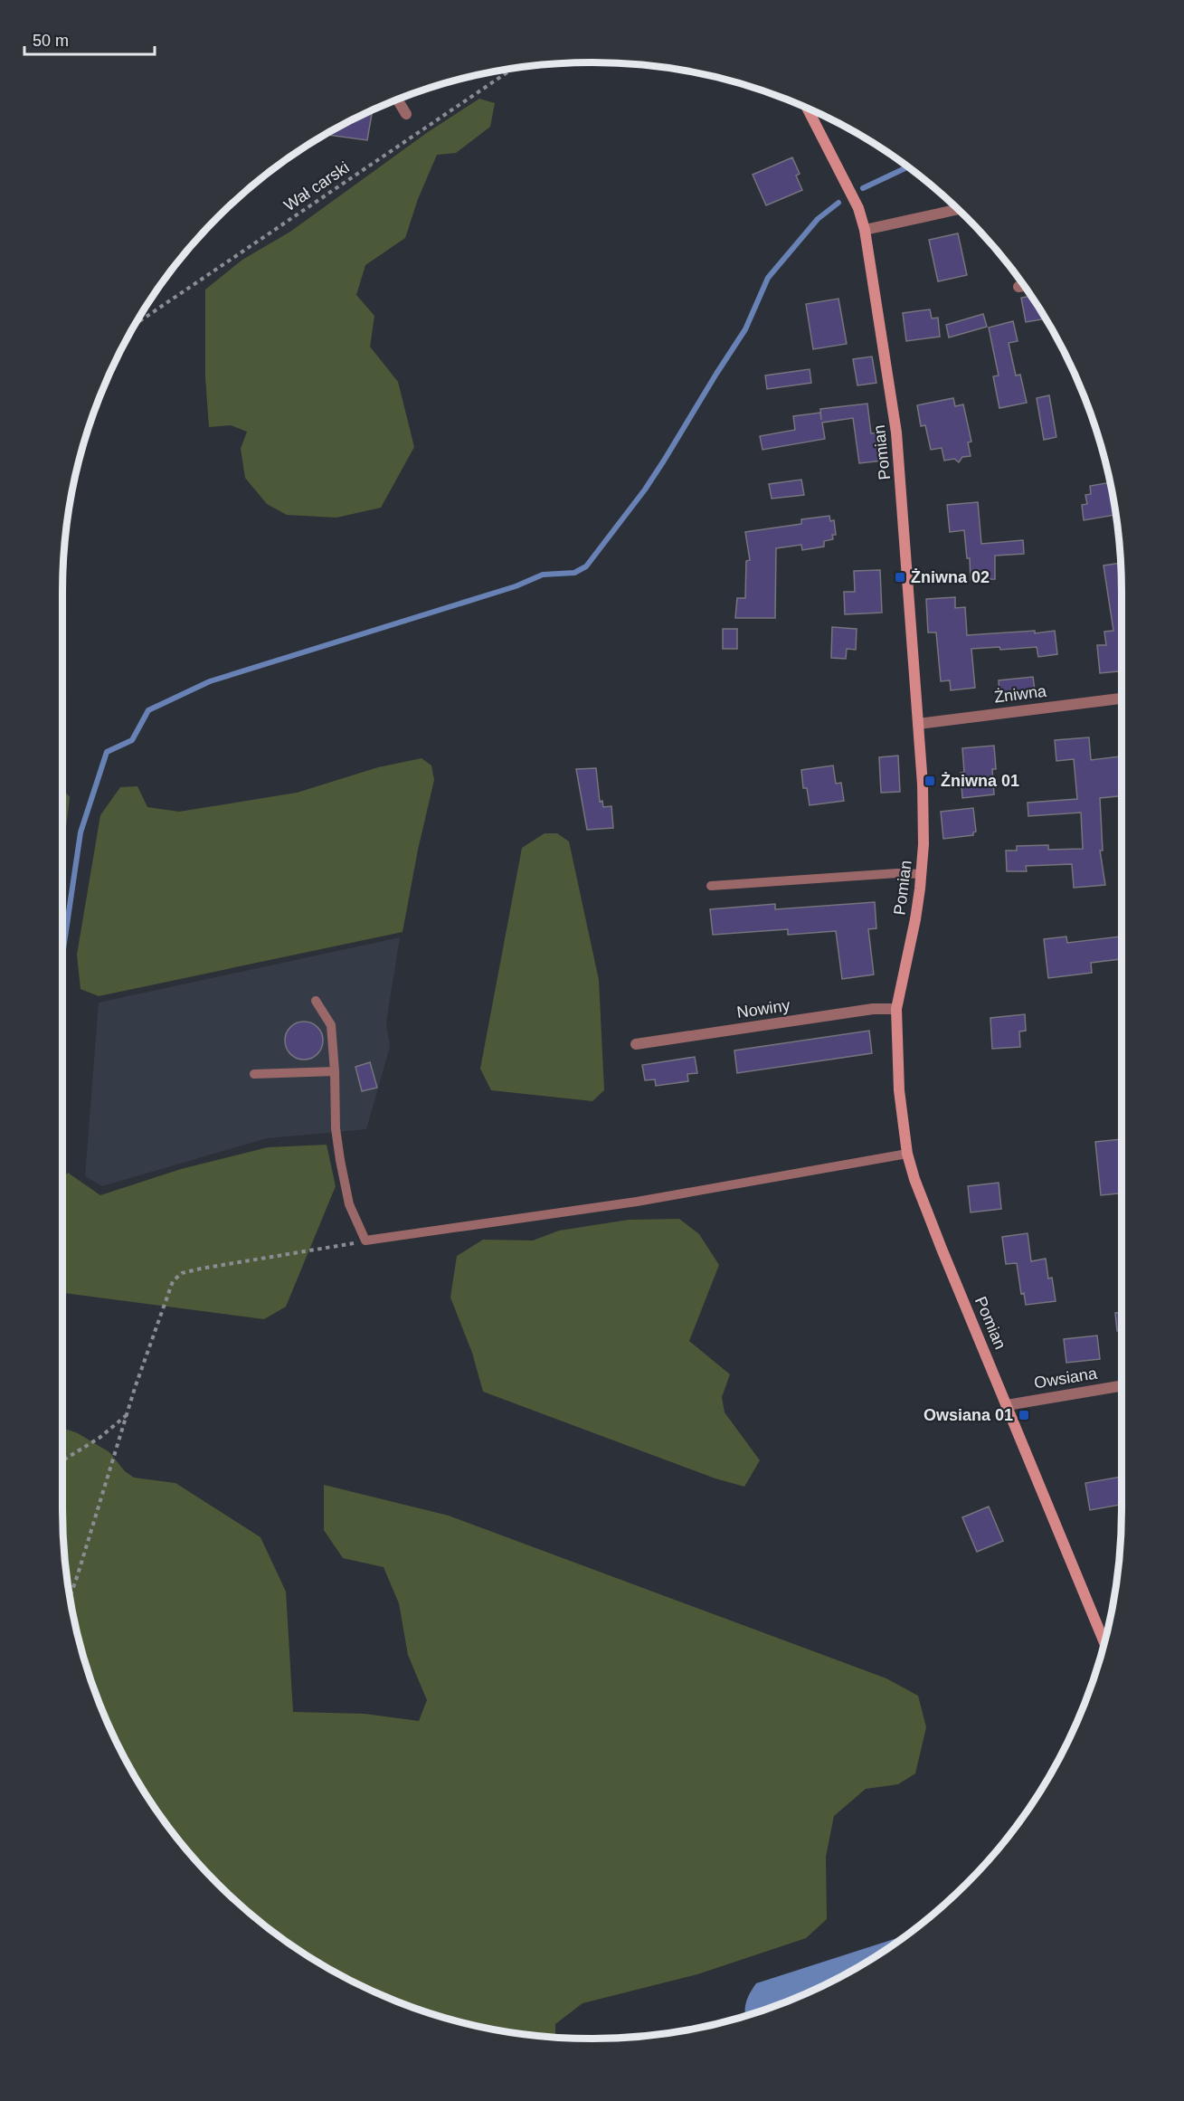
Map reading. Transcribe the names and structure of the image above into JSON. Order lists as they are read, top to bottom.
{
  "streets": {
    "street": [
      "Pomian",
      "Żniwna",
      "Nowiny",
      "Owsiana"
    ],
    "path": ["Wał carski"]
  },
  "crossings": [
    ["Pomian", "Żniwna"],
    ["Pomian", "Nowiny"],
    ["Pomian", "Owsiana"]
  ],
  "places": {
    "transit": ["Żniwna 02", "Żniwna 01", "Owsiana 01"]
  },
  "scale_bar": "50 m"
}
